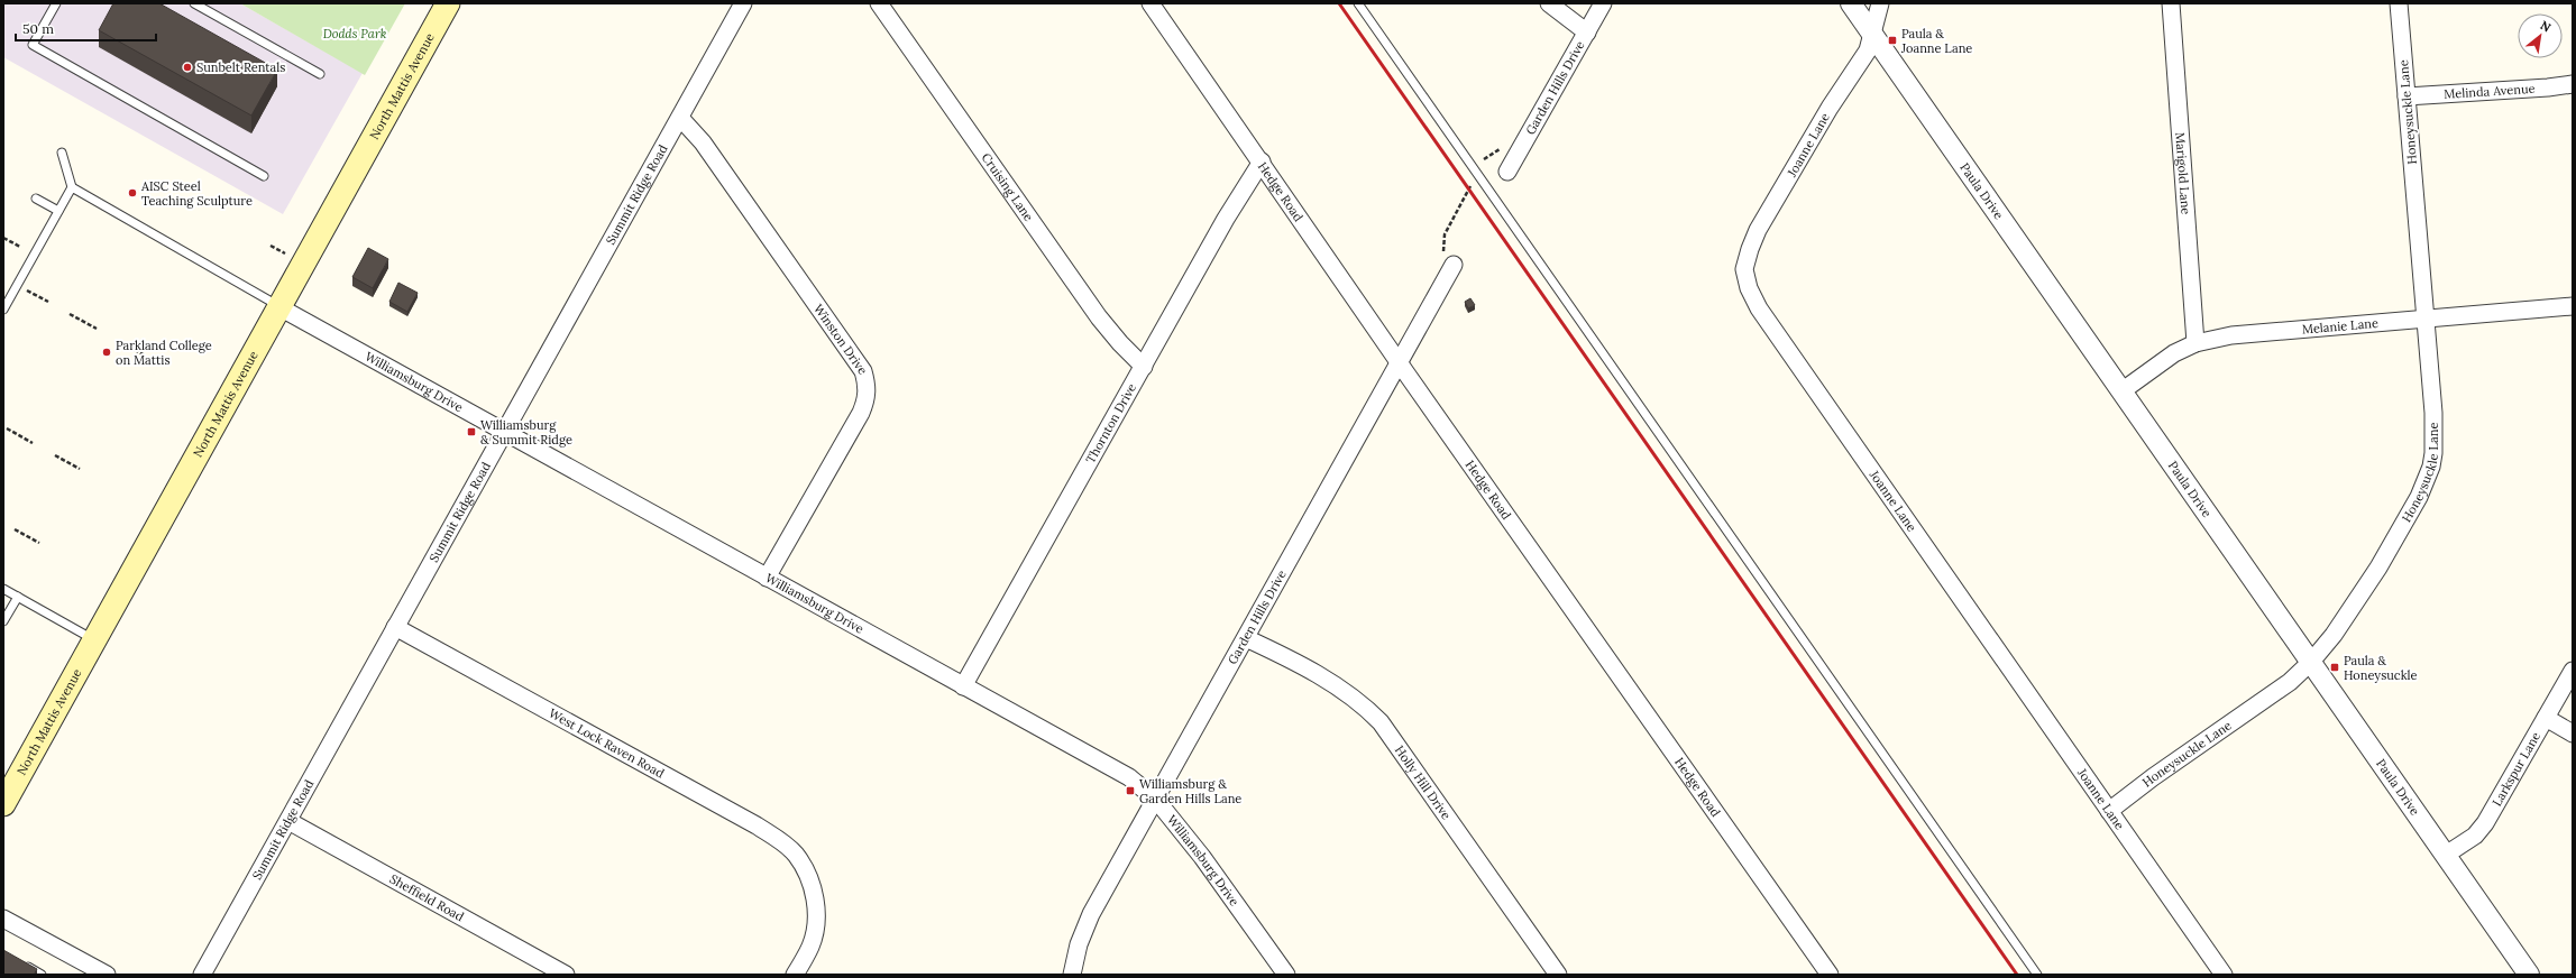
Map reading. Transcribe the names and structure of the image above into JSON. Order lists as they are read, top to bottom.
{
  "streets": {
    "main road": ["North Mattis Avenue"],
    "street": [
      "Garden Hills Drive",
      "Melinda Avenue",
      "Honeysuckle Lane",
      "Joanne Lane",
      "Marigold Lane",
      "Cruising Lane",
      "Hedge Road",
      "Paula Drive",
      "Summit Ridge Road",
      "Melanie Lane",
      "Winston Drive",
      "Williamsburg Drive",
      "Thornton Drive",
      "West Lock Raven Road",
      "Larkspur Lane",
      "Holly Hill Drive",
      "Sheffield Road"
    ]
  },
  "crossings": [
    ["North Mattis Avenue", "Williamsburg Drive"],
    ["Garden Hills Drive", "Hedge Road"],
    ["Garden Hills Drive", "Williamsburg Drive"],
    ["Garden Hills Drive", "Holly Hill Drive"],
    ["Melinda Avenue", "Honeysuckle Lane"],
    ["Honeysuckle Lane", "Joanne Lane"],
    ["Honeysuckle Lane", "Paula Drive"],
    ["Honeysuckle Lane", "Melanie Lane"],
    ["Joanne Lane", "Paula Drive"],
    ["Marigold Lane", "Melanie Lane"],
    ["Cruising Lane", "Thornton Drive"],
    ["Hedge Road", "Thornton Drive"],
    ["Paula Drive", "Melanie Lane"],
    ["Paula Drive", "Larkspur Lane"],
    ["Summit Ridge Road", "Winston Drive"],
    ["Summit Ridge Road", "Williamsburg Drive"],
    ["Summit Ridge Road", "West Lock Raven Road"],
    ["Summit Ridge Road", "Sheffield Road"],
    ["Winston Drive", "Williamsburg Drive"],
    ["Williamsburg Drive", "Thornton Drive"]
  ],
  "parks": ["Dodds Park"],
  "places": {
    "transit": [
      "Paula & Joanne Lane",
      "Williamsburg & Summit Ridge",
      "Paula & Honeysuckle",
      "Williamsburg & Garden Hills Lane"
    ],
    "other": ["Sunbelt Rentals", "AISC Steel Teaching Sculpture", "Parkland College on Mattis"]
  },
  "scale_bar": "50 m",
  "north": "top right"
}
